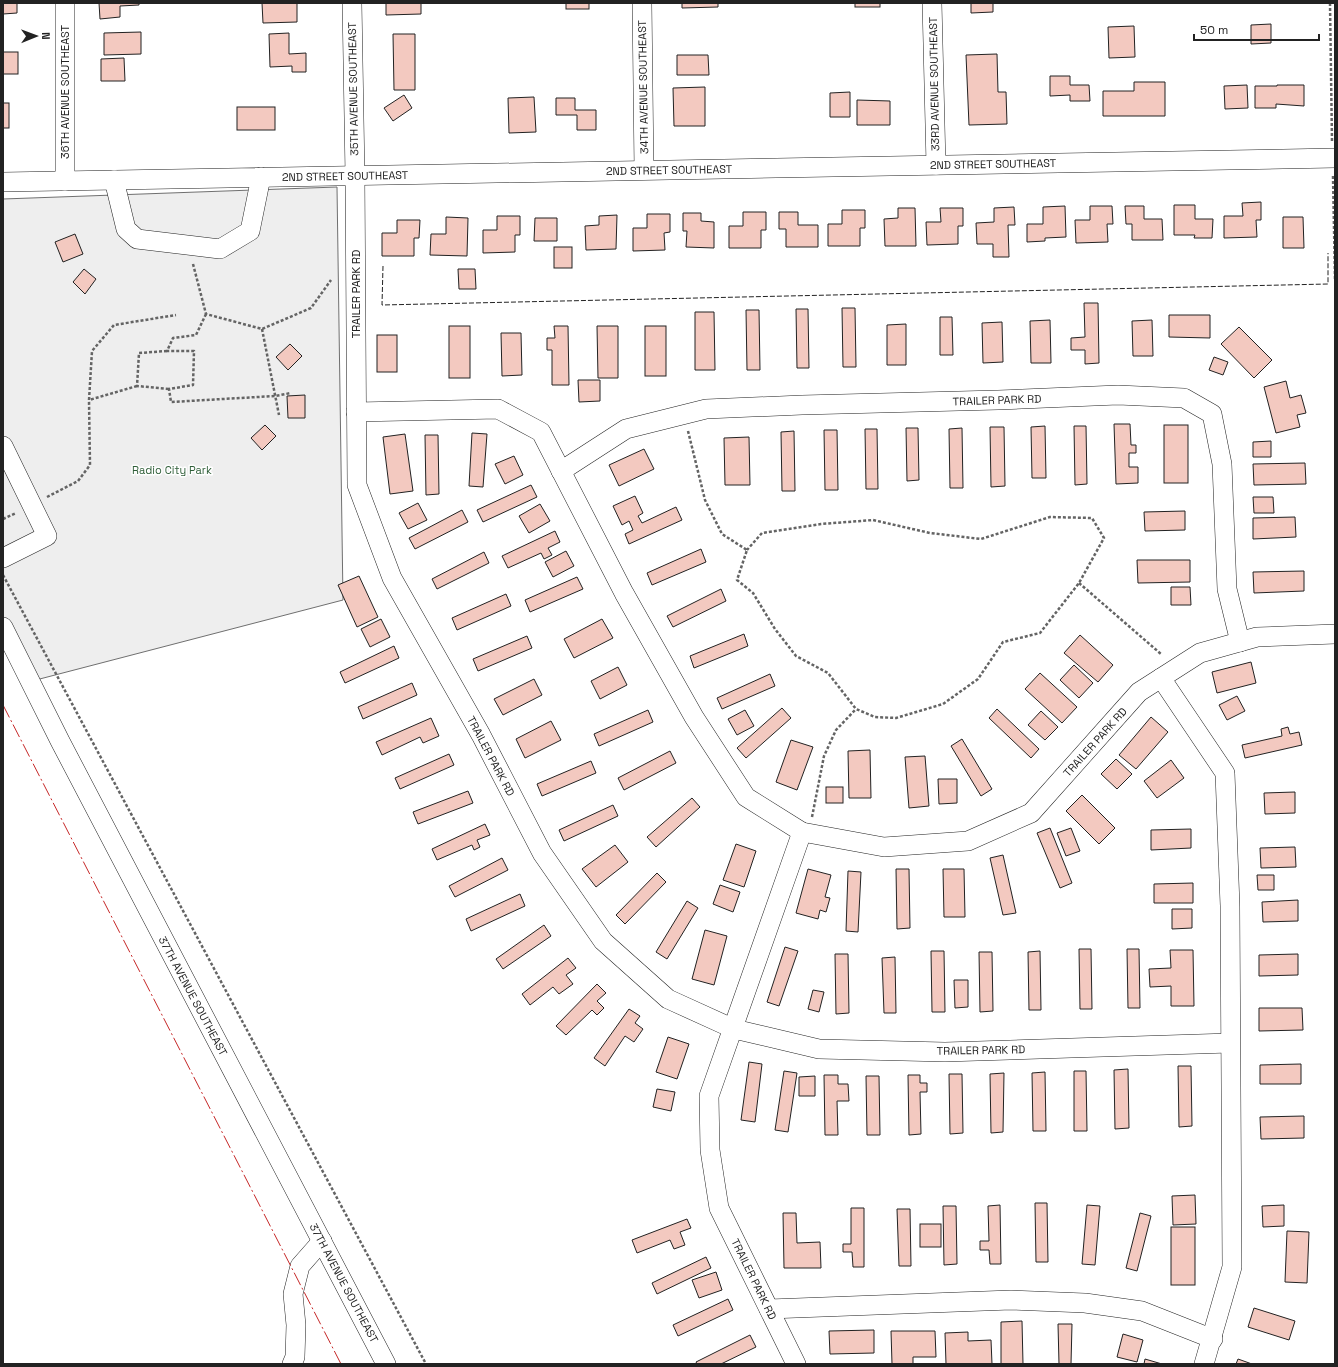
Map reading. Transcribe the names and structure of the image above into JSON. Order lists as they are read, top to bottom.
{
  "streets": {
    "street": [
      "33RD AVENUE SOUTHEAST",
      "34TH AVENUE SOUTHEAST",
      "35TH AVENUE SOUTHEAST",
      "36TH AVENUE SOUTHEAST",
      "2ND STREET SOUTHEAST",
      "TRAILER PARK RD",
      "37TH AVENUE SOUTHEAST"
    ]
  },
  "crossings": [
    ["33RD AVENUE SOUTHEAST", "2ND STREET SOUTHEAST"],
    ["34TH AVENUE SOUTHEAST", "2ND STREET SOUTHEAST"],
    ["35TH AVENUE SOUTHEAST", "2ND STREET SOUTHEAST"],
    ["35TH AVENUE SOUTHEAST", "TRAILER PARK RD"],
    ["36TH AVENUE SOUTHEAST", "2ND STREET SOUTHEAST"],
    ["2ND STREET SOUTHEAST", "TRAILER PARK RD"]
  ],
  "parks": ["Radio City Park"],
  "scale_bar": "50 m",
  "north": "right"
}
